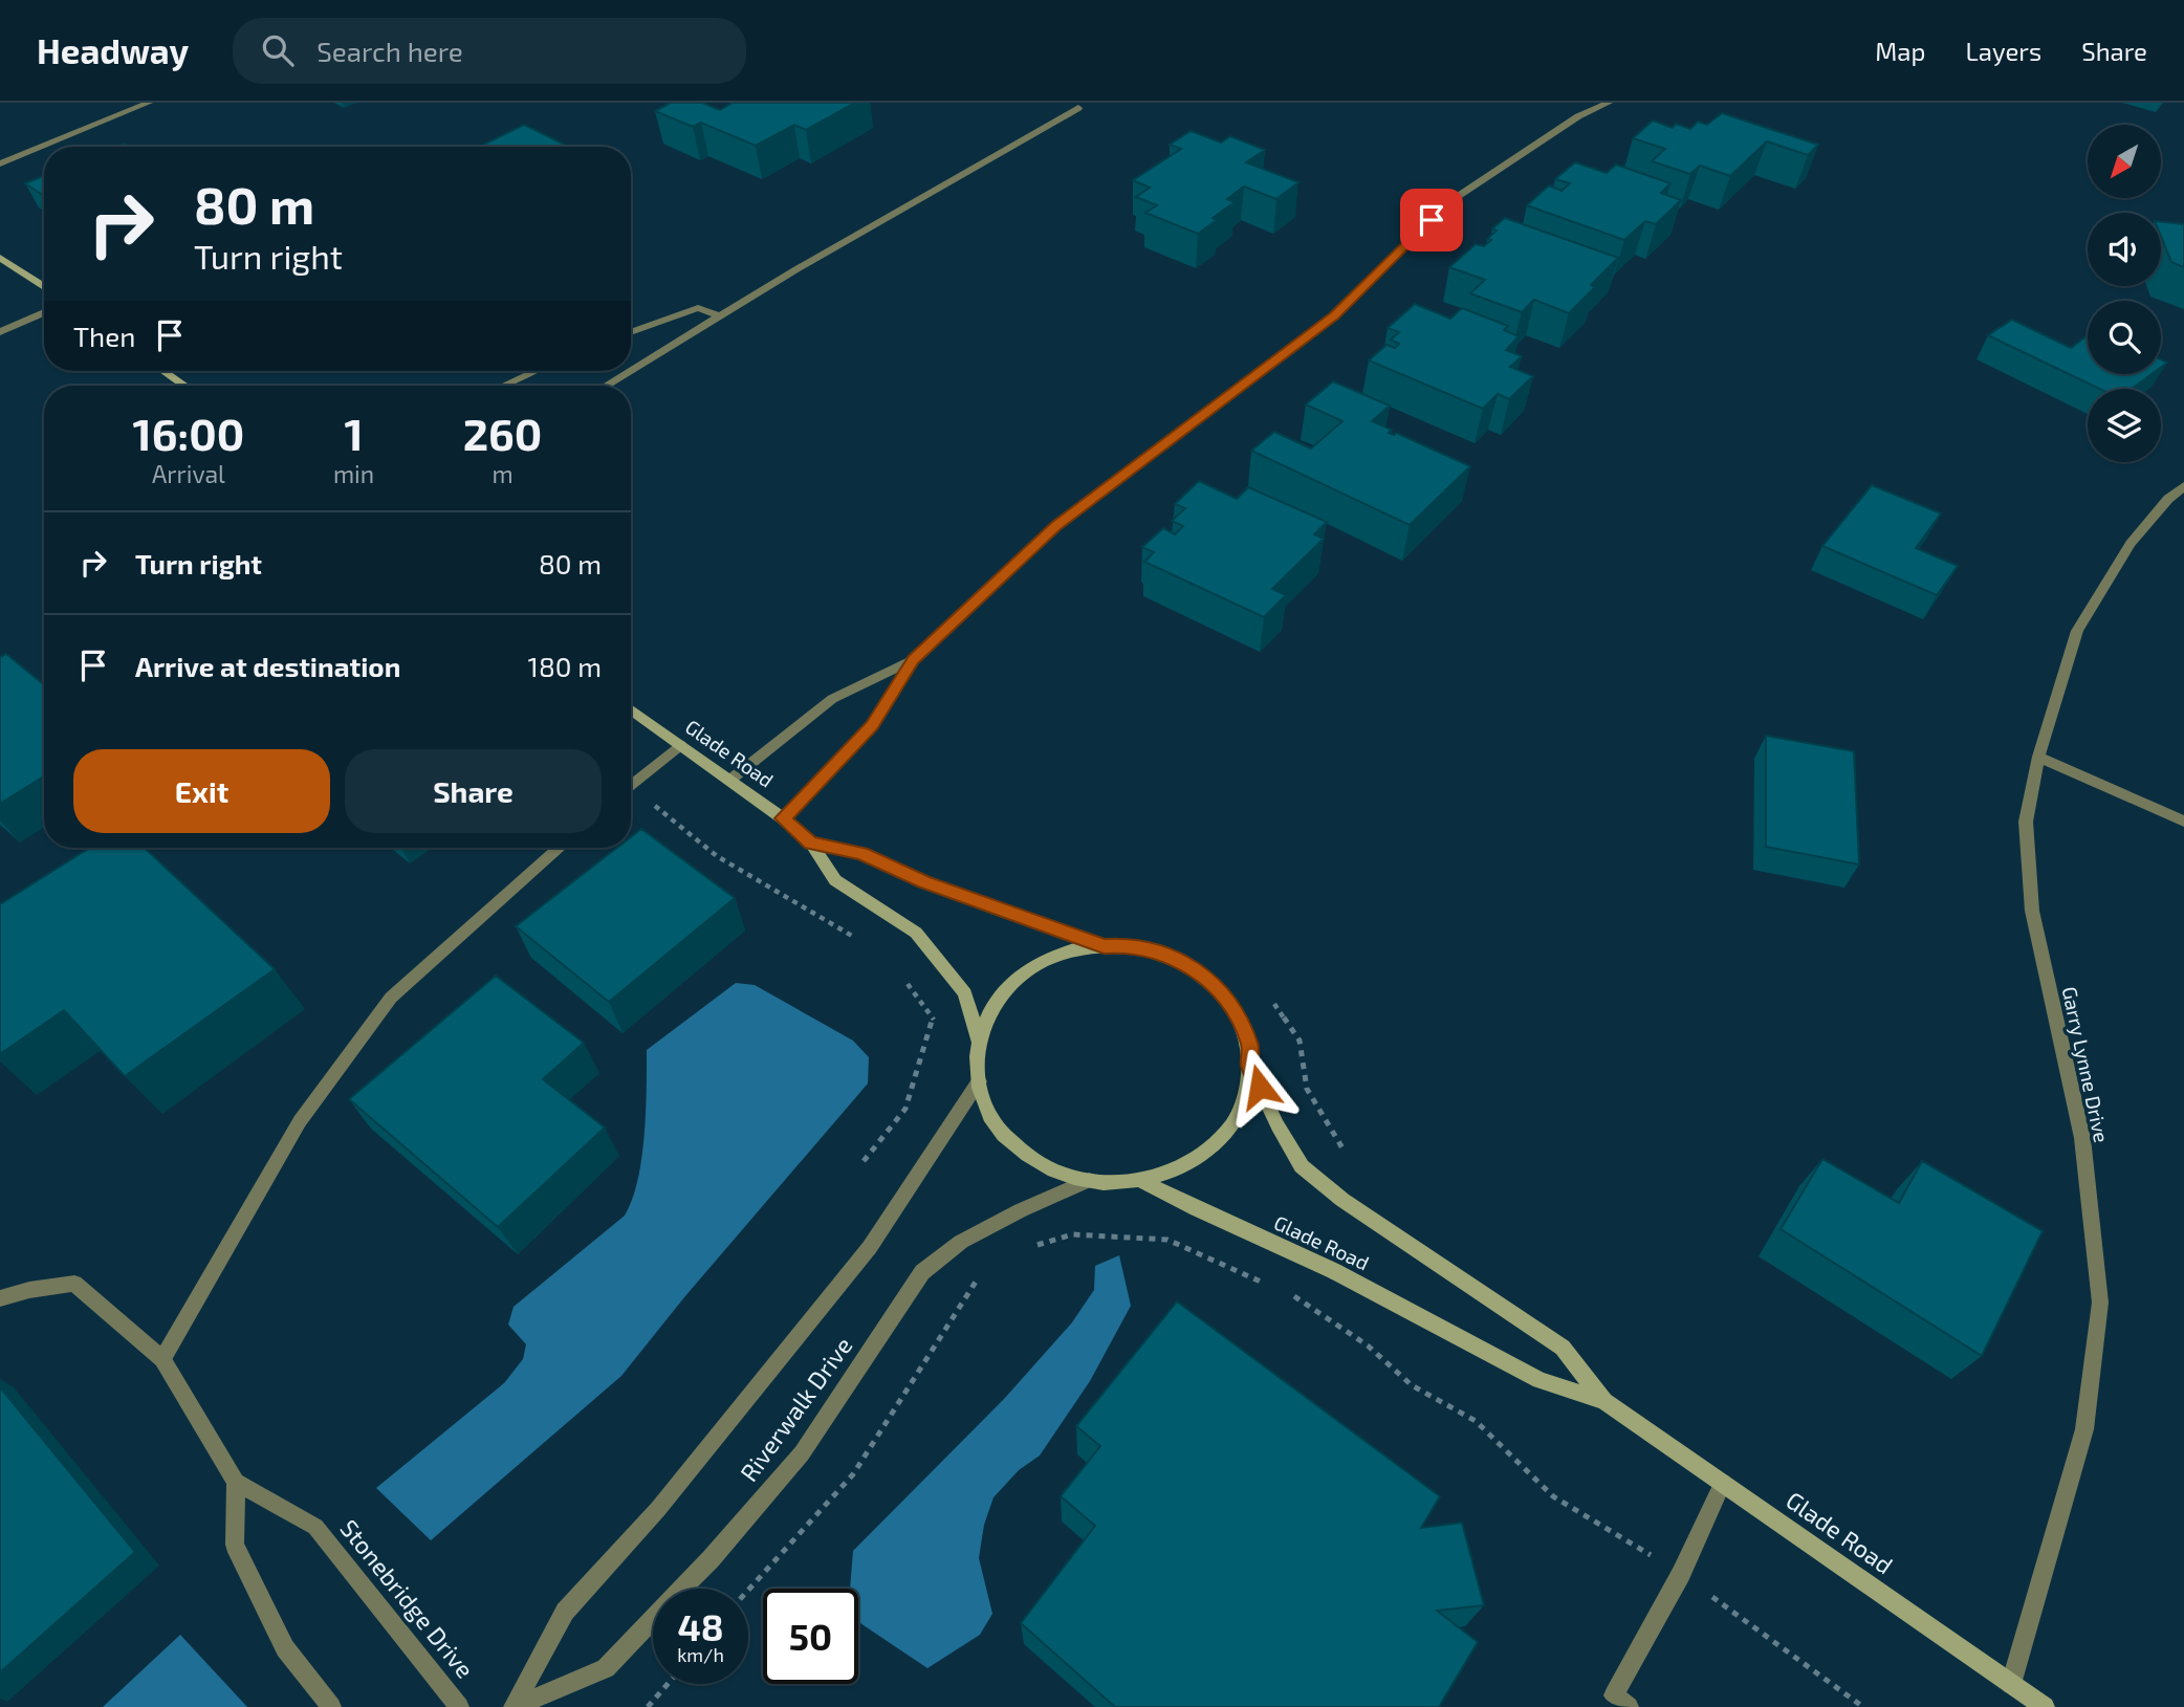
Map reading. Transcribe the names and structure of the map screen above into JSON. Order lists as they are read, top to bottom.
{
  "streets": {
    "main road": ["Glade Road"],
    "street": ["Garry Lynne Drive", "Riverwalk Drive", "Stonebridge Drive"]
  },
  "crossings": [
    ["Glade Road", "Garry Lynne Drive"],
    ["Glade Road", "Riverwalk Drive"]
  ],
  "north": "bottom left",
  "page": {
    "header": "Headway",
    "search": "Search here",
    "nav": ["Map", "Layers", "Share"],
    "turn": ["80 m", "Turn right"],
    "then": "Then",
    "eta": [
      "16:00",
      "Arrival",
      "1",
      "min",
      "260",
      "m"
    ],
    "list": [
      {
        "name": "Turn right",
        "value": "80 m"
      },
      {
        "name": "Arrive at destination",
        "value": "180 m"
      }
    ],
    "buttons": ["Exit", "Share"],
    "speed": "48 km/h",
    "limit": "50"
  }
}
